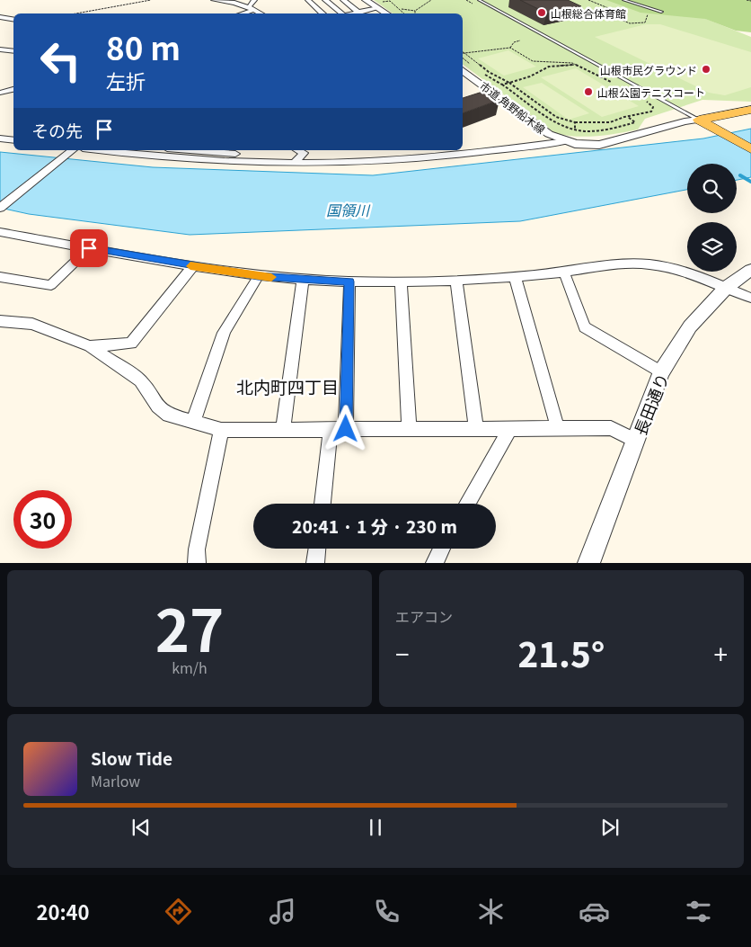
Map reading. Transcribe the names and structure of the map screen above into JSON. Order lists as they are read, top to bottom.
{
  "streets": {
    "street": ["市道 角野船木線", "長田通り"]
  },
  "districts": ["北内町四丁目"],
  "water": ["国領川"],
  "places": ["山根総合体育館", "山根市民グラウンド", "山根公園テニスコート"],
  "page": {
    "turn": ["80 m", "左折"],
    "then": "その先",
    "limit": "30",
    "trip": "20:41 · 1 分 · 230 m",
    "tile": [
      ["27", "km/h"],
      "エアコン"
    ],
    "heat": ["−", "21.5°", "+"],
    "song": ["Slow Tide", "Marlow"],
    "tabs": "20:40"
  }
}
